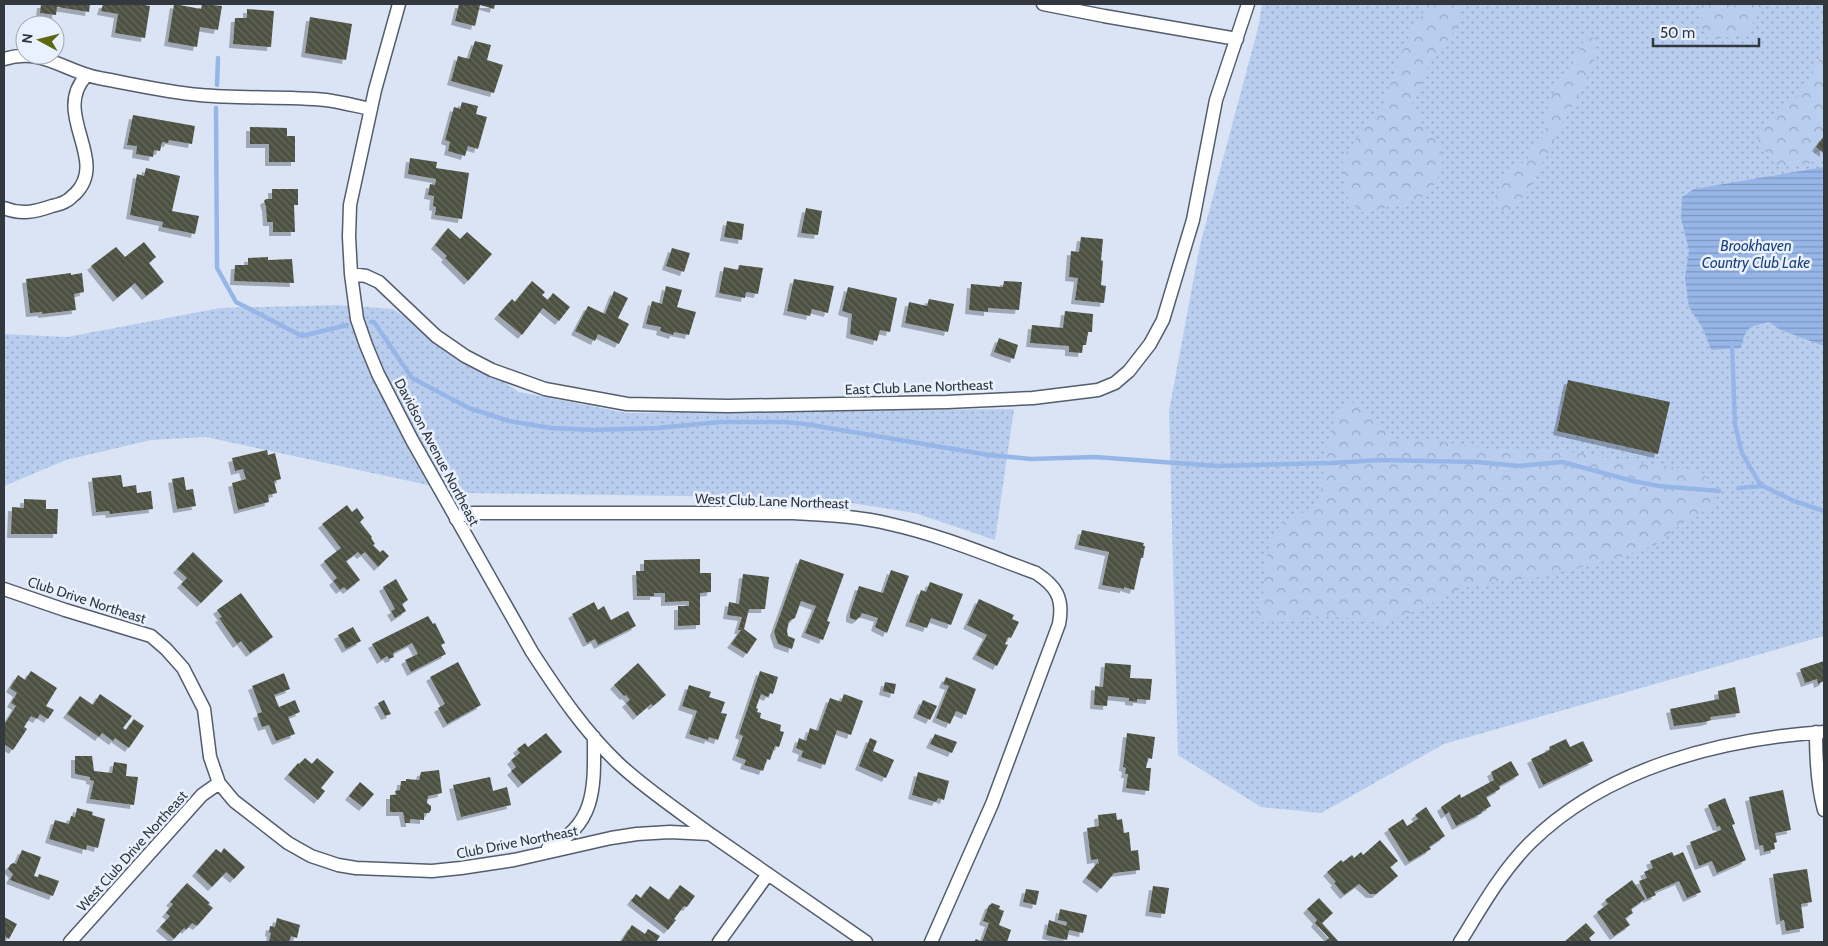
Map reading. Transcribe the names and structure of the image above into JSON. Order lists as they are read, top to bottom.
{
  "streets": {
    "street": [
      "East Club Lane Northeast",
      "Davidson Avenue Northeast",
      "West Club Lane Northeast",
      "Club Drive Northeast",
      "West Club Drive Northeast"
    ]
  },
  "crossings": [
    ["East Club Lane Northeast", "Davidson Avenue Northeast"],
    ["Davidson Avenue Northeast", "West Club Lane Northeast"],
    ["Davidson Avenue Northeast", "Club Drive Northeast"],
    ["Club Drive Northeast", "West Club Drive Northeast"]
  ],
  "water": ["Brookhaven Country Club Lake"],
  "scale_bar": "50 m",
  "north": "left"
}
